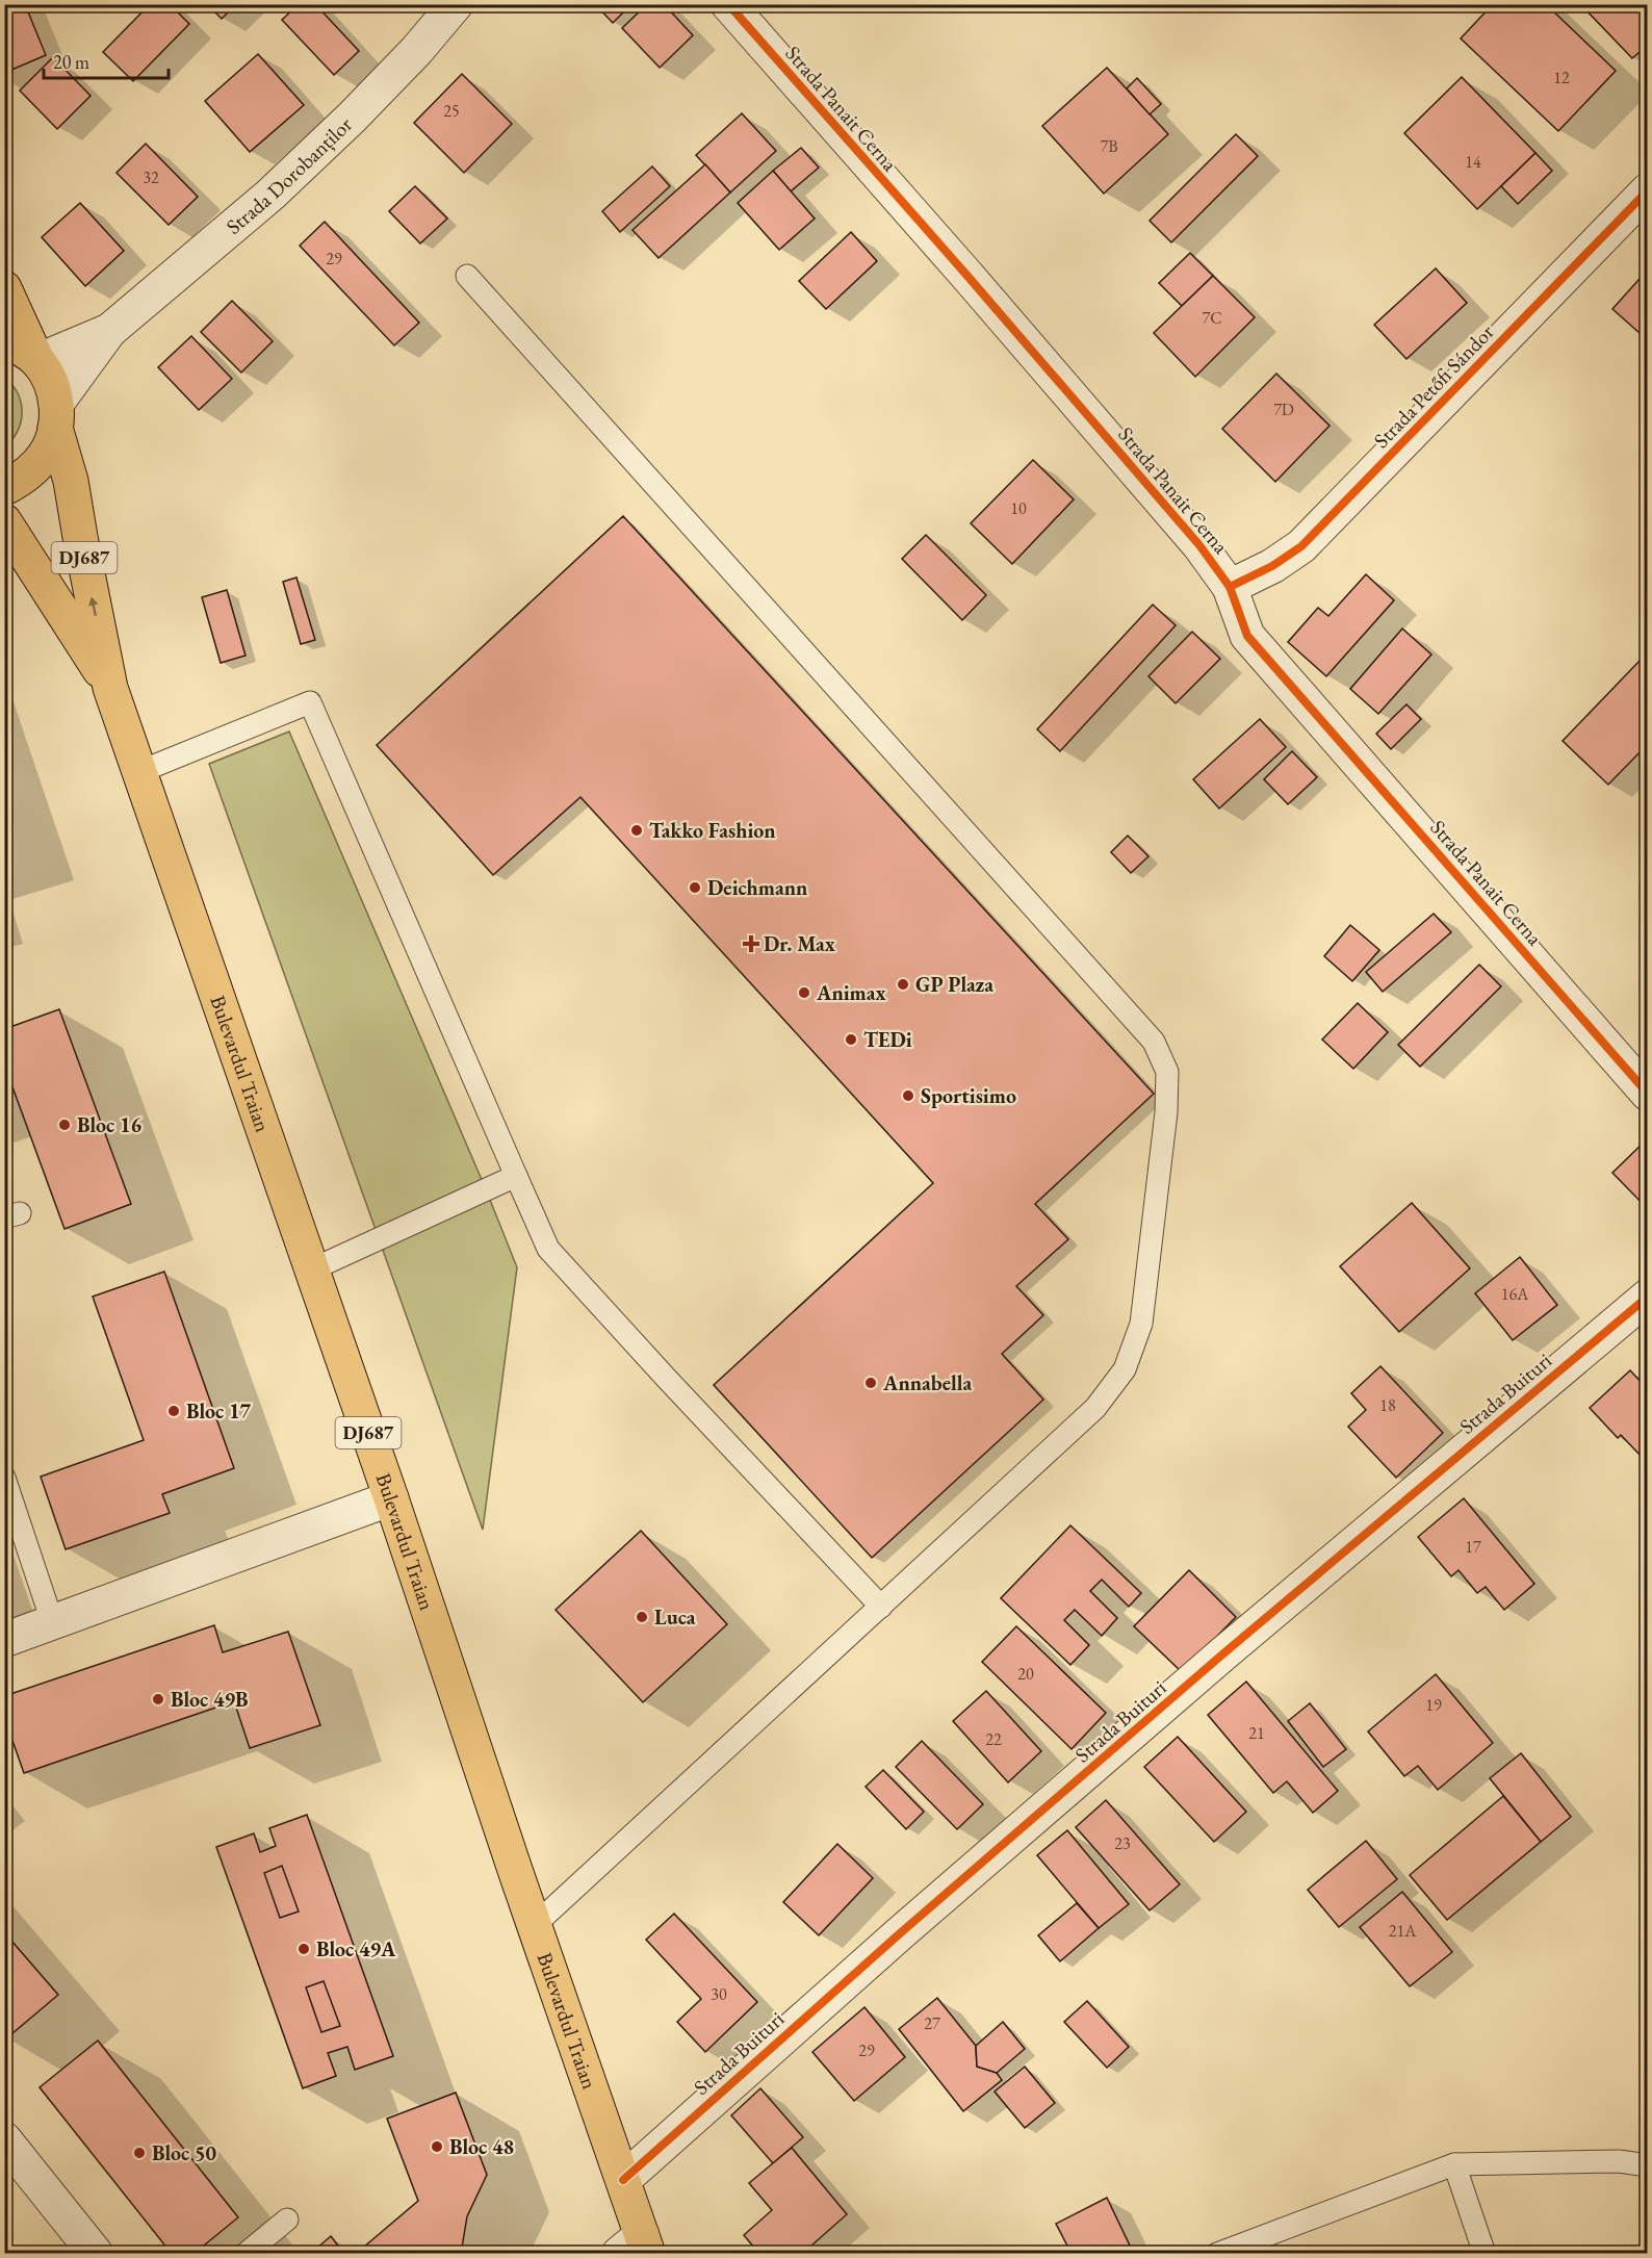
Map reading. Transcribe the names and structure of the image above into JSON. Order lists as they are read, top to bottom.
{
  "streets": {
    "main road": ["DJ687", "Bulevardul Traian"],
    "street": [
      "Strada Panait Cerna",
      "Strada Dorobanților",
      "Strada Petőfi Sándor",
      "Strada Buituri"
    ]
  },
  "crossings": [
    ["Strada Panait Cerna", "Strada Petőfi Sándor"],
    ["Strada Dorobanților", "Bulevardul Traian"],
    ["Bulevardul Traian", "Strada Buituri"]
  ],
  "places": {
    "other": [
      "Takko Fashion",
      "Deichmann",
      "GP Plaza",
      "Animax",
      "TEDi",
      "Sportisimo",
      "Bloc 16",
      "Annabella",
      "Bloc 17",
      "Luca",
      "Bloc 49B",
      "Bloc 49A",
      "Bloc 48",
      "Bloc 50"
    ],
    "health": ["Dr. Max"]
  },
  "house_numbers": [
    "12",
    "25",
    "7B",
    "14",
    "32",
    "29",
    "7C",
    "7D",
    "10",
    "16A",
    "18",
    "17",
    "20",
    "19",
    "21",
    "22",
    "23",
    "21A",
    "30",
    "27",
    "29"
  ],
  "scale_bar": "20 m"
}
